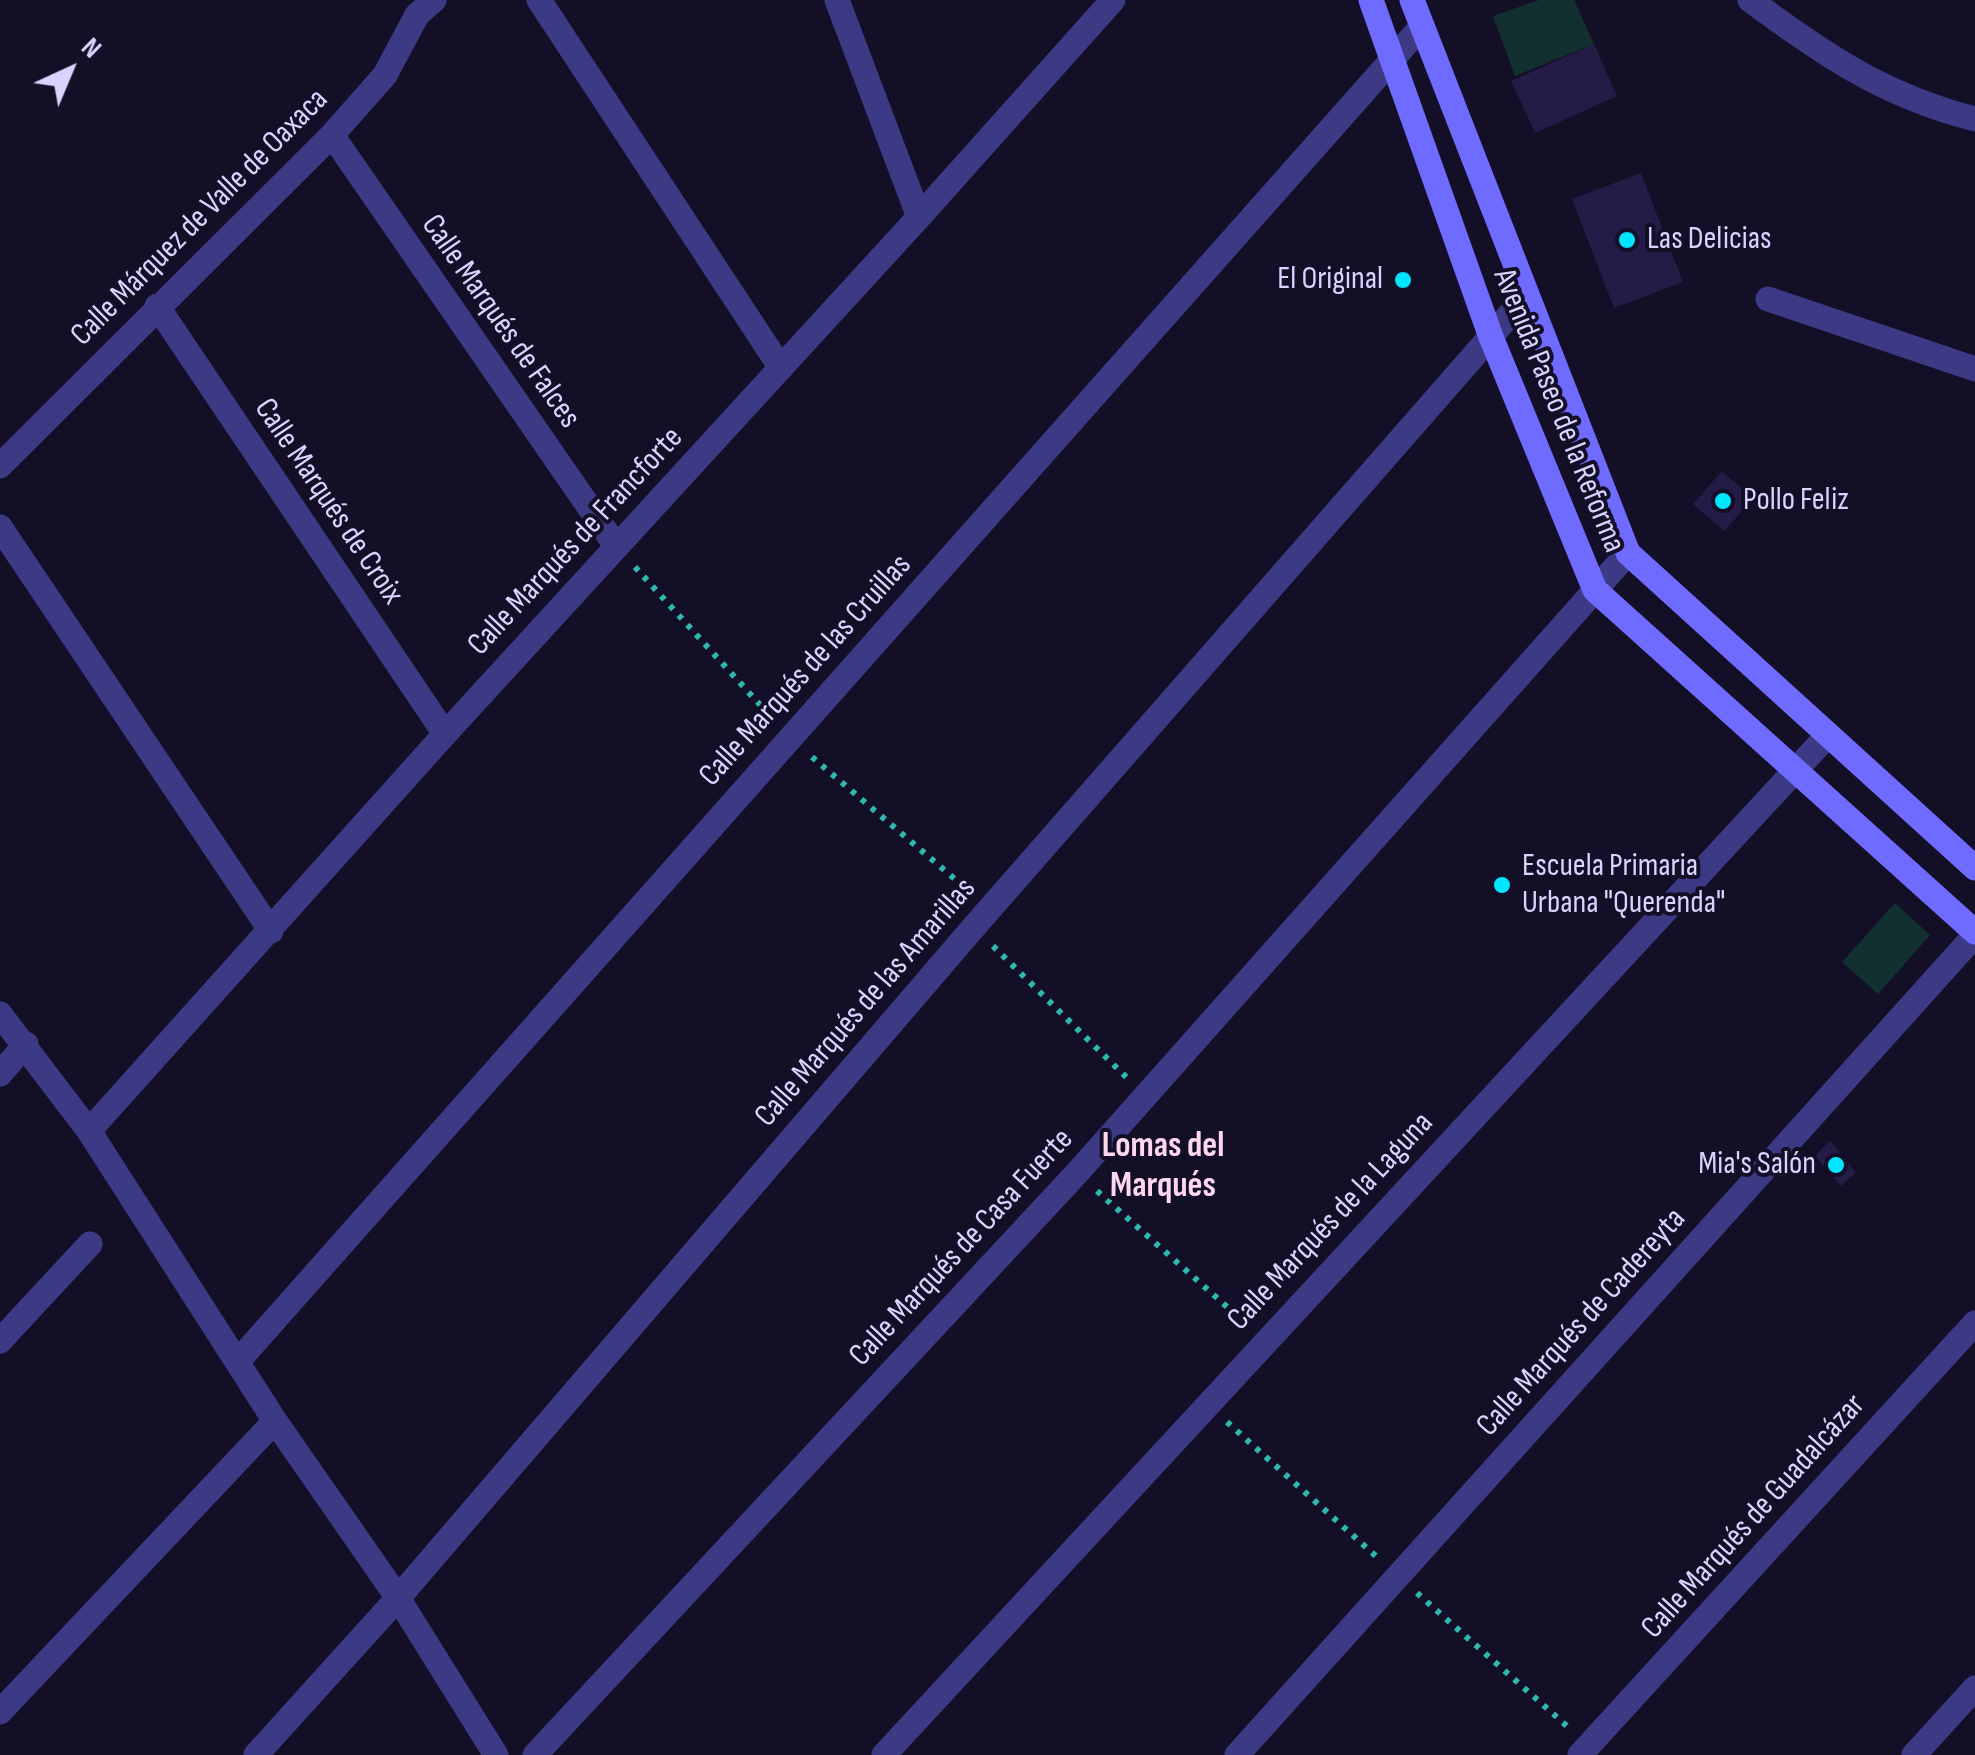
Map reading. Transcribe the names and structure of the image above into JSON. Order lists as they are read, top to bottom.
{
  "streets": {
    "street": [
      "Calle Márquez de Valle de Oaxaca",
      "Calle Marqués de Falces",
      "Avenida Paseo de la Reforma",
      "Calle Marqués de Croix",
      "Calle Marqués de Francforte",
      "Calle Marqués de las Cruillas",
      "Calle Marqués de las Amarillas",
      "Calle Marqués de la Laguna",
      "Calle Marqués de Casa Fuerte",
      "Calle Marqués de Cadereyta",
      "Calle Marqués de Guadalcázar"
    ]
  },
  "crossings": [
    ["Calle Márquez de Valle de Oaxaca", "Calle Marqués de Falces"],
    ["Calle Márquez de Valle de Oaxaca", "Calle Marqués de Croix"],
    ["Calle Marqués de Falces", "Calle Marqués de Francforte"],
    ["Avenida Paseo de la Reforma", "Calle Marqués de las Cruillas"],
    ["Avenida Paseo de la Reforma", "Calle Marqués de las Amarillas"],
    ["Avenida Paseo de la Reforma", "Calle Marqués de la Laguna"],
    ["Avenida Paseo de la Reforma", "Calle Marqués de Casa Fuerte"],
    ["Avenida Paseo de la Reforma", "Calle Marqués de Cadereyta"],
    ["Calle Marqués de Croix", "Calle Marqués de Francforte"]
  ],
  "districts": ["Lomas del Marqués"],
  "places": [
    "Las Delicias",
    "El Original",
    "Pollo Feliz",
    "Escuela Primaria Urbana \"Querenda\"",
    "Mia's Salón"
  ],
  "north": "top right"
}
